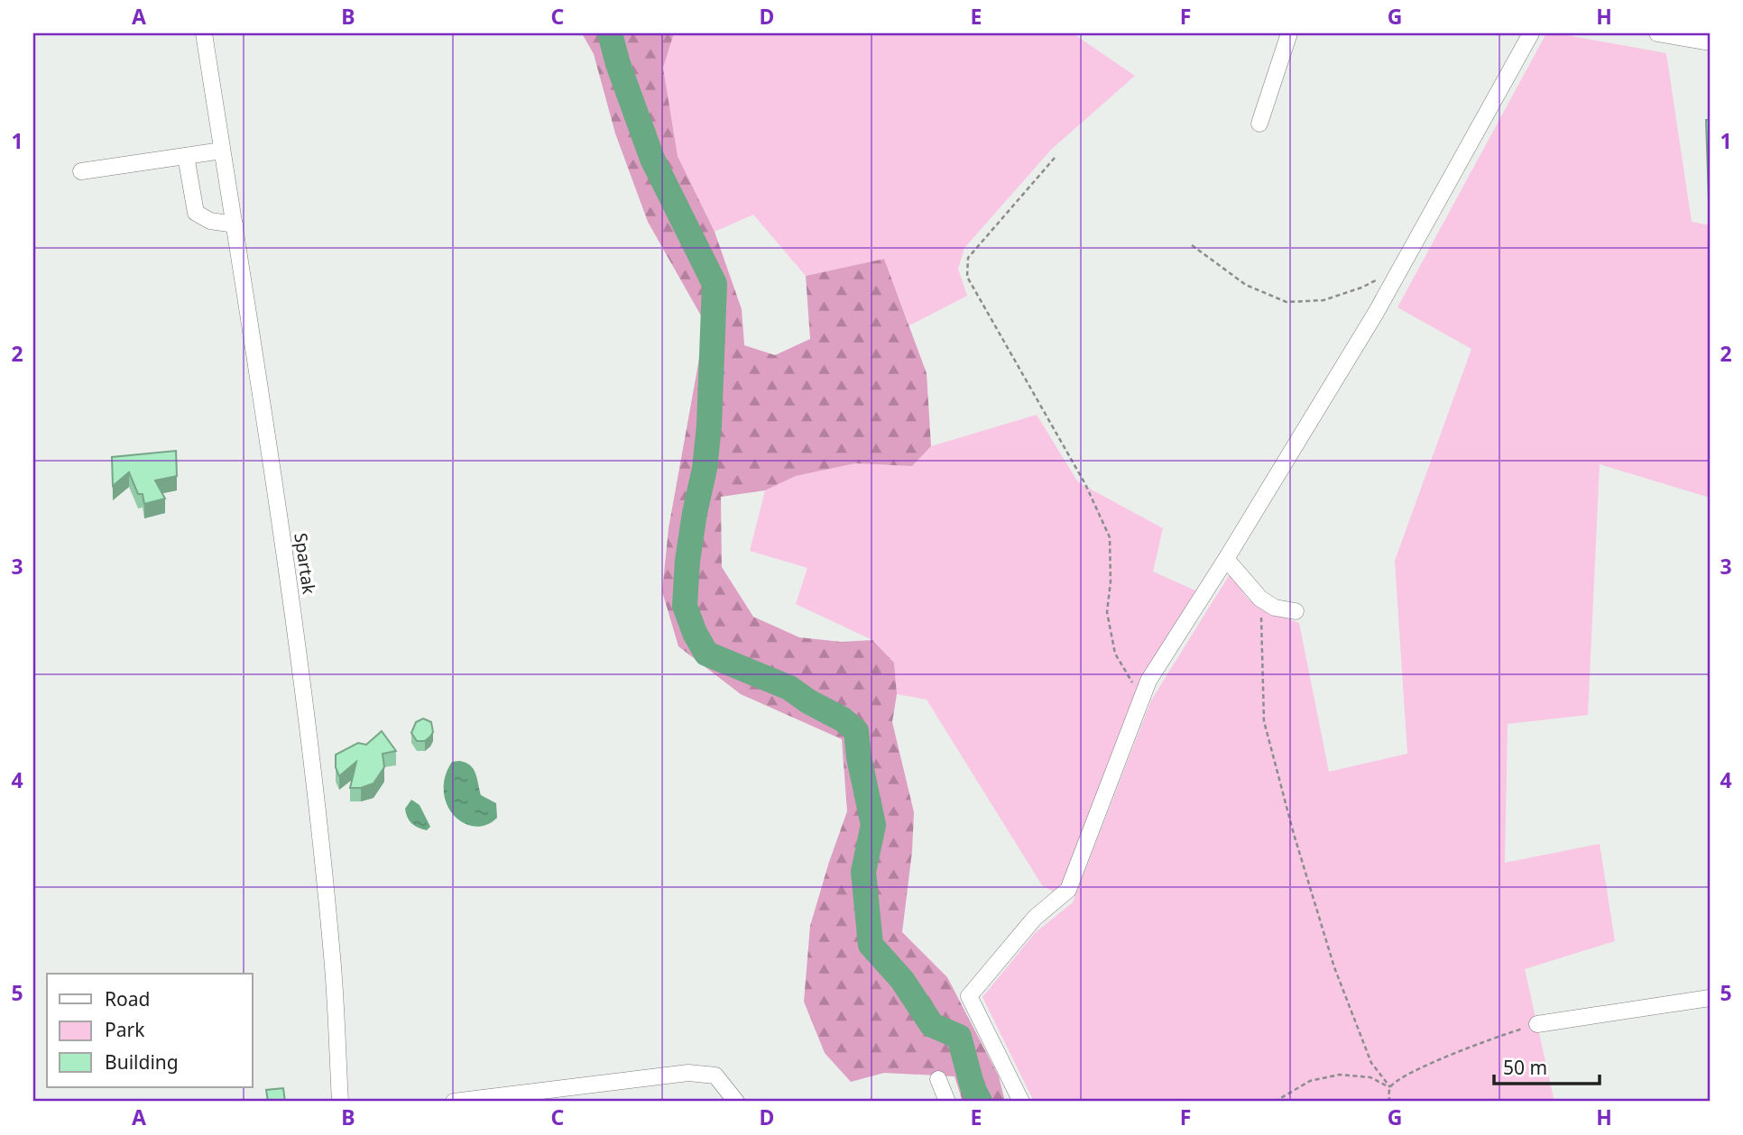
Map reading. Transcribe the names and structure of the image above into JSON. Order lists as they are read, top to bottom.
{
  "streets": {
    "street": ["Spartak"]
  },
  "legend": ["Road", "Park", "Building"],
  "scale_bar": "50 m",
  "grid": {
    "columns": [
      "A",
      "B",
      "C",
      "D",
      "E",
      "F",
      "G",
      "H"
    ],
    "rows": [
      "1",
      "2",
      "3",
      "4",
      "5"
    ]
  }
}
